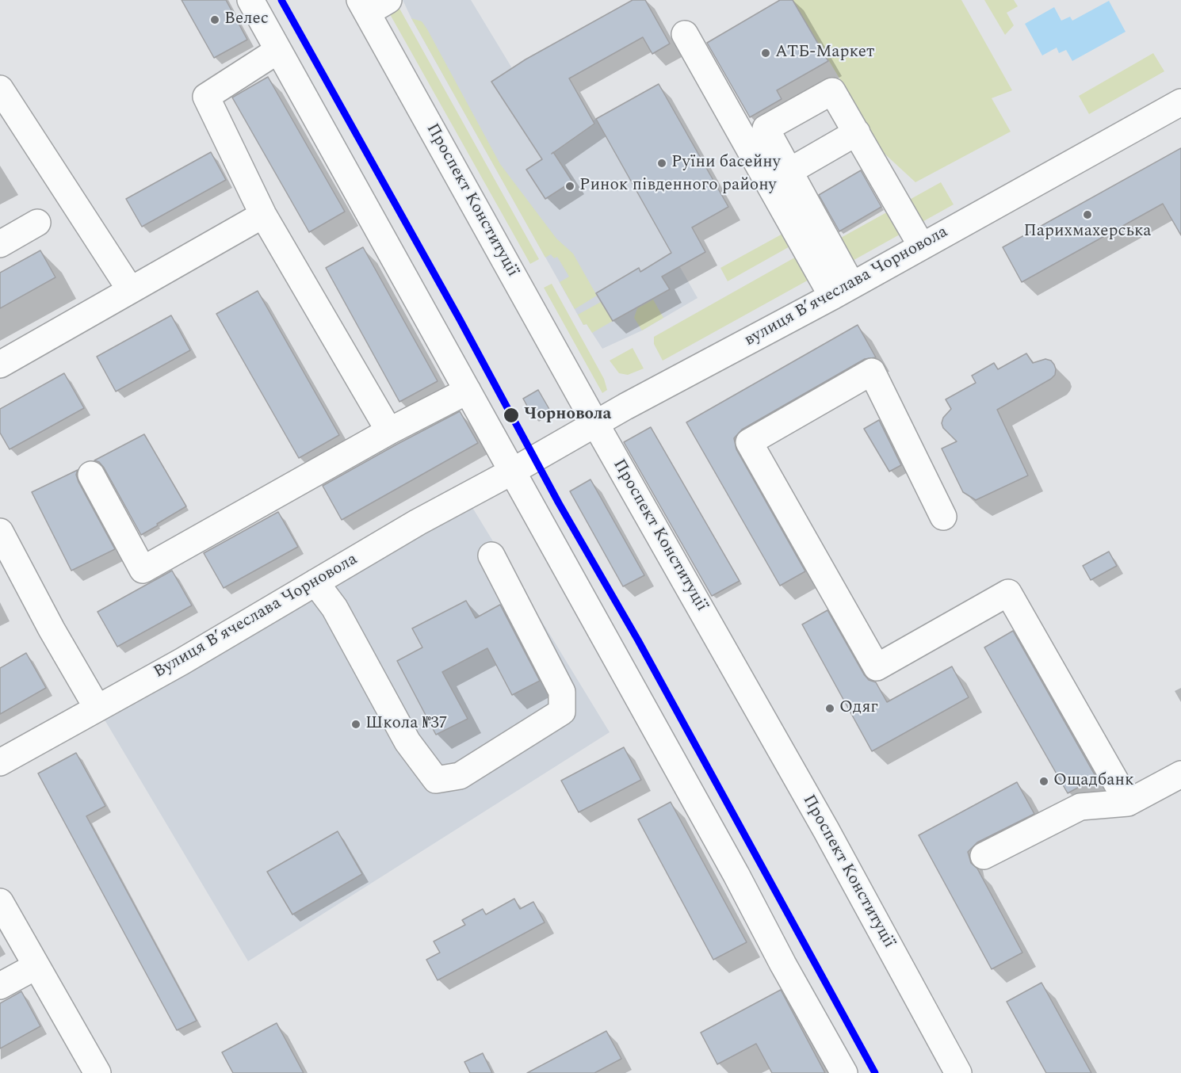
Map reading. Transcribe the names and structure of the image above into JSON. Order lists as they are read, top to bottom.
{
  "streets": {
    "street": ["Проспект Конституції", "вулиця Вʼячеслава Чорновола", "Вулиця Вʼячеслава Чорновола"]
  },
  "crossings": [
    ["Проспект Конституції", "вулиця Вʼячеслава Чорновола"],
    ["вулиця Вʼячеслава Чорновола", "Вулиця Вʼячеслава Чорновола"]
  ],
  "places": [
    "Велес",
    "АТБ-Маркет",
    "Руїни басейну",
    "Ринок південного району",
    "Парихмахерська",
    "Чорновола",
    "Одяг",
    "Школа №37",
    "Ощадбанк"
  ]
}
